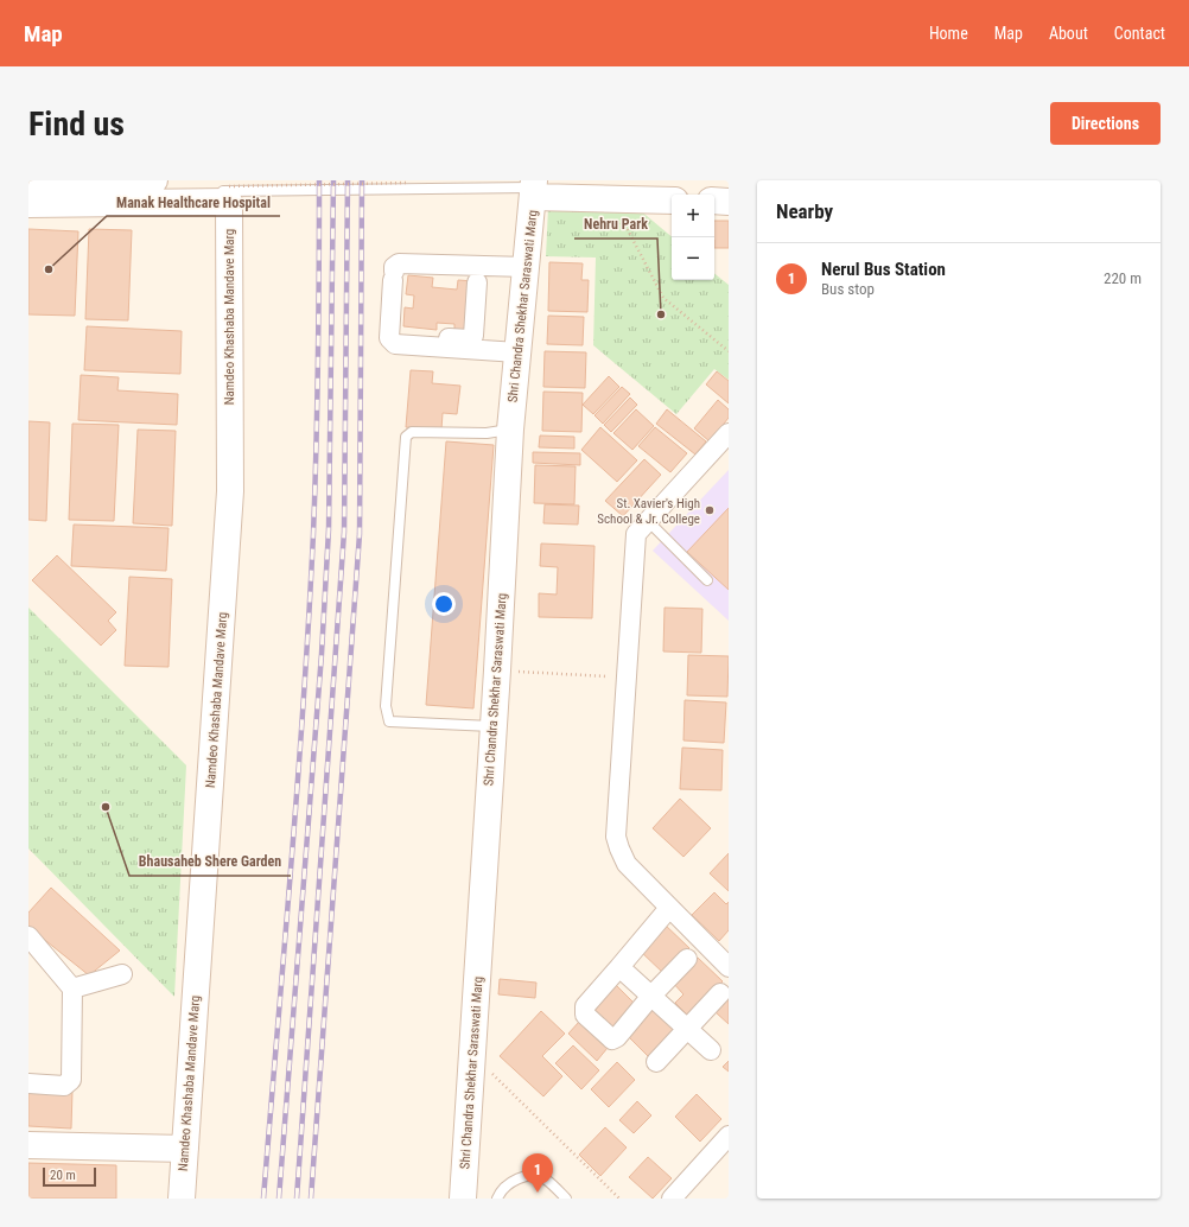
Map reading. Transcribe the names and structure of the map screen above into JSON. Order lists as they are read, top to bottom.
{
  "streets": {
    "street": ["Shri Chandra Shekhar Saraswati Marg", "Namdeo Khashaba Mandave Marg"]
  },
  "places": [
    "Manak Healthcare Hospital",
    "Nehru Park",
    "St. Xavier's High School & Jr. College",
    "Bhausaheb Shere Garden"
  ],
  "scale_bar": "20 m",
  "page": {
    "header": "Map",
    "nav": [
      "Home",
      "Map",
      "About",
      "Contact"
    ],
    "buttons": "Directions",
    "title": "Find us",
    "heading": "Nearby",
    "map_buttons": ["+", "−"],
    "list": [
      {
        "mark": "1",
        "name": "Nerul Bus Station",
        "note": "Bus stop",
        "value": "220 m"
      }
    ],
    "pins": "1",
    "scale": "20 m"
  }
}
